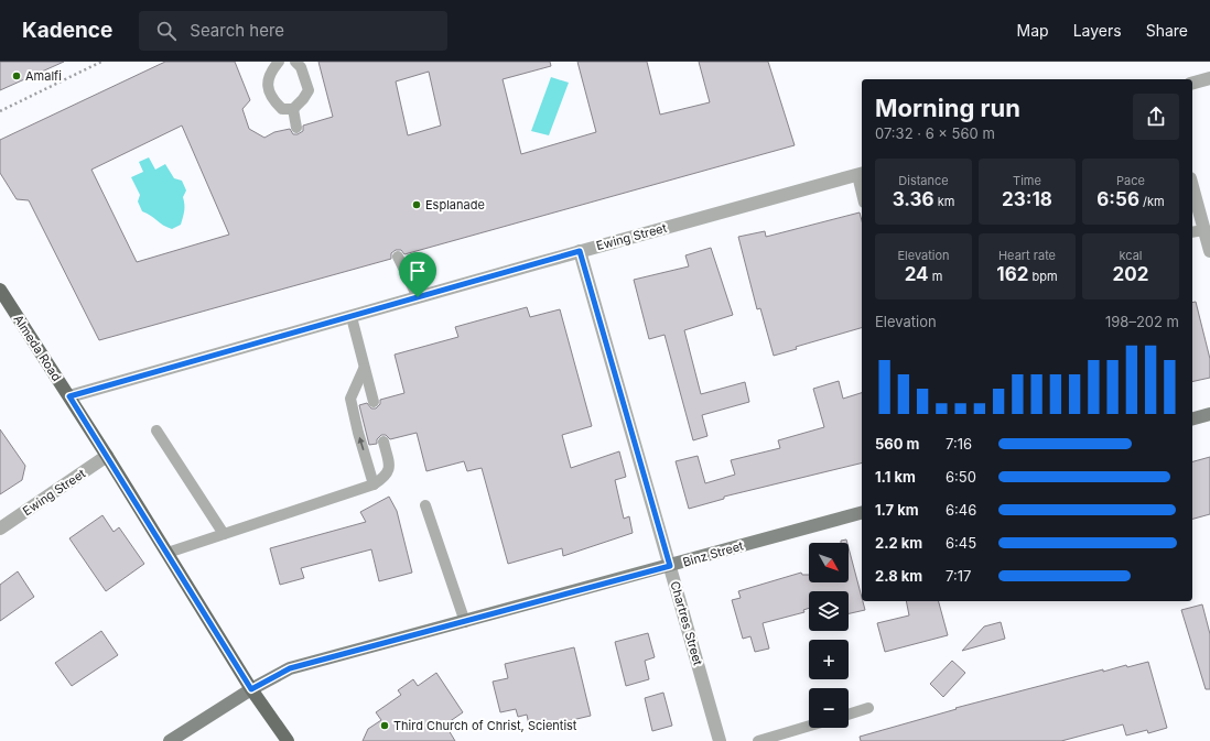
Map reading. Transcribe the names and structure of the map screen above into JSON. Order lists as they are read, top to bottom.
{
  "streets": {
    "main road": ["Almeda Road", "Binz Street"],
    "street": ["Ewing Street", "Chartres Street"]
  },
  "crossings": [
    ["Ewing Street", "Almeda Road"],
    ["Ewing Street", "Chartres Street"],
    ["Almeda Road", "Binz Street"],
    ["Binz Street", "Chartres Street"]
  ],
  "places": ["Amalfi", "Esplanade", "Third Church of Christ, Scientist"],
  "north": "bottom right",
  "page": {
    "header": "Kadence",
    "search": "Search here",
    "nav": ["Map", "Layers", "Share"],
    "heading": ["Morning run", "07:32 · 6 × 560 m"],
    "stats": [
      ["Distance", "3.36 km"],
      ["Time", "23:18"],
      ["Pace", "6:56 /km"],
      ["Elevation", "24 m"],
      ["Heart rate", "162 bpm"],
      ["kcal", "202"]
    ],
    "chart": ["Elevation", "198–202 m"],
    "list": [
      {
        "name": "560 m",
        "note": "7:16"
      },
      {
        "name": "1.1 km",
        "note": "6:50"
      },
      {
        "name": "1.7 km",
        "note": "6:46"
      },
      {
        "name": "2.2 km",
        "note": "6:45"
      },
      {
        "name": "2.8 km",
        "note": "7:17"
      }
    ],
    "map_buttons": ["+", "−"]
  }
}
